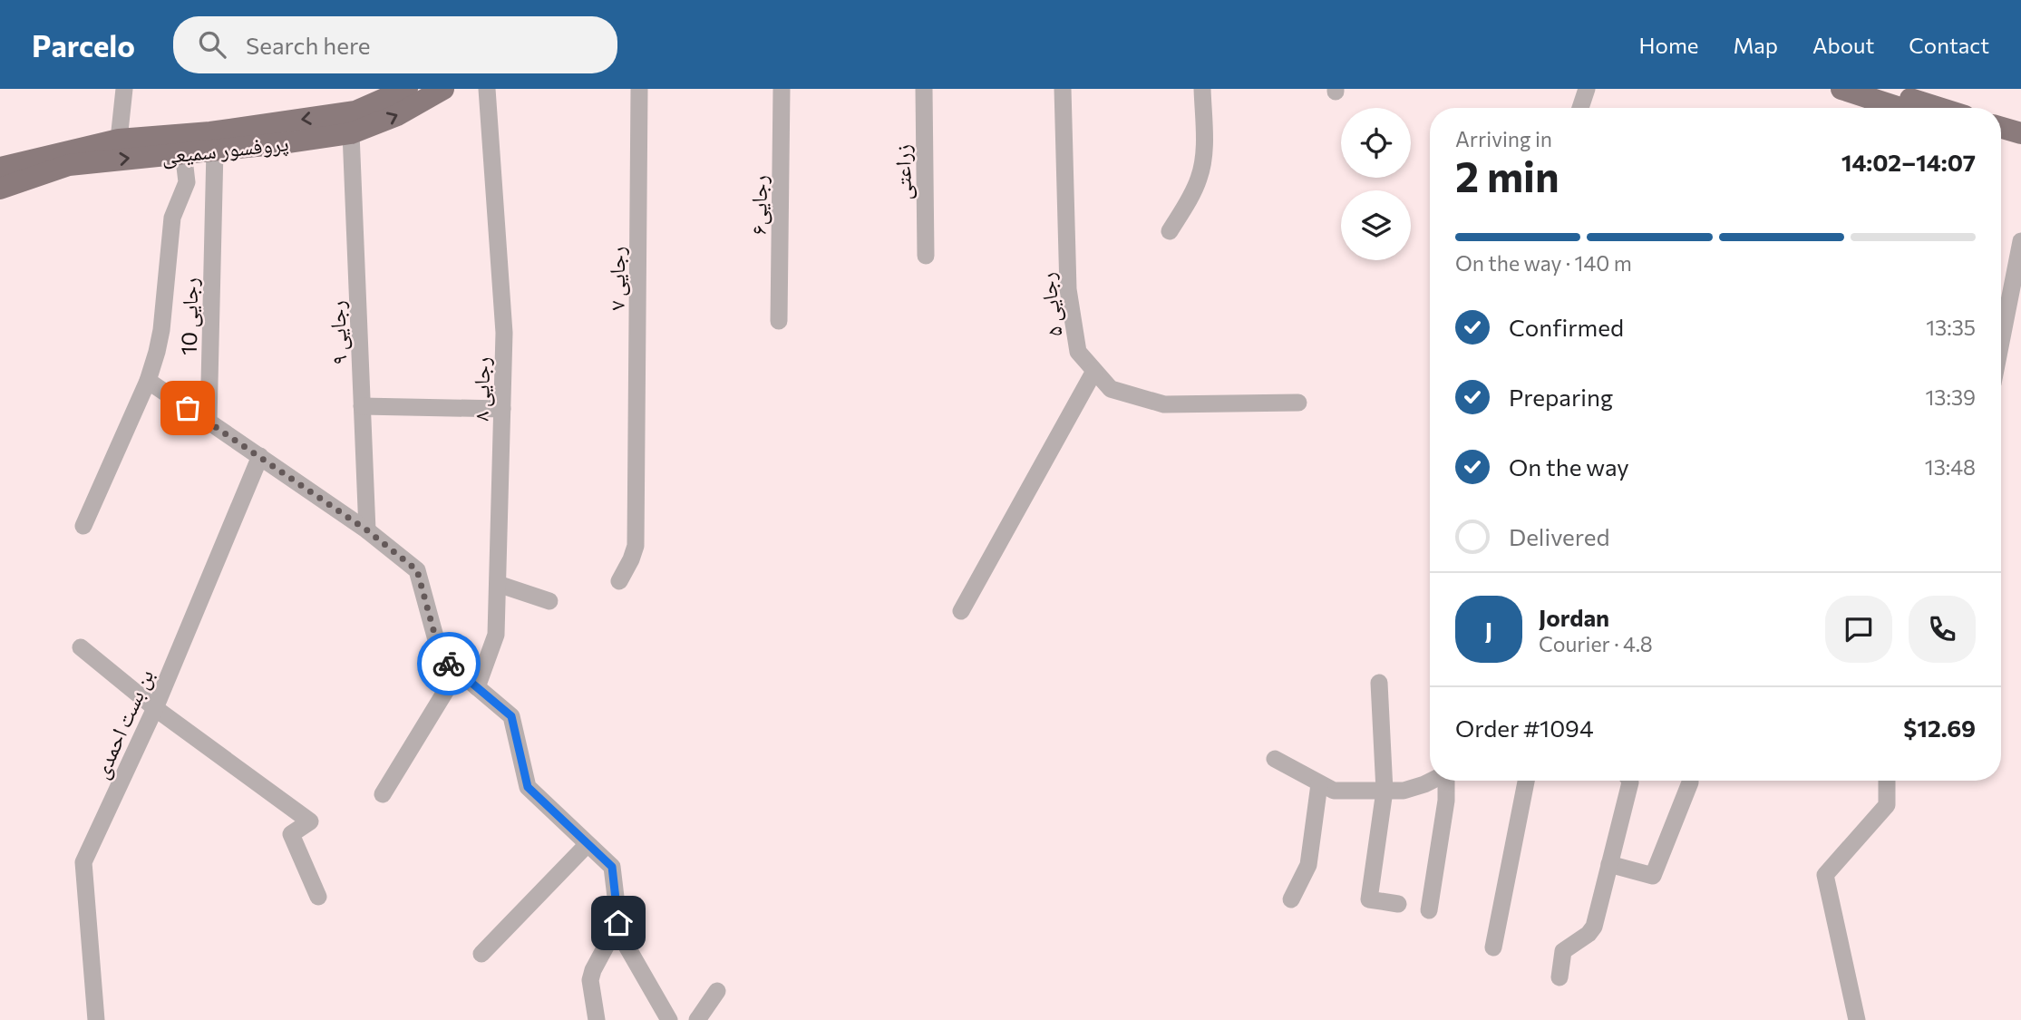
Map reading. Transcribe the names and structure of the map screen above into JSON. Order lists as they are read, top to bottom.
{
  "streets": {
    "main road": ["پروفسور سمیعی"],
    "street": [
      "زراعتی",
      "رجایی۶",
      "رجایی ۷",
      "رجایی ۵",
      "رجایی 10",
      "رجایی ۹",
      "رجایی ۸",
      "بن بست احمدی"
    ]
  },
  "crossings": [
    ["پروفسور سمیعی", "رجایی 10"],
    ["پروفسور سمیعی", "رجایی ۹"]
  ],
  "page": {
    "header": "Parcelo",
    "search": "Search here",
    "nav": [
      "Home",
      "Map",
      "About",
      "Contact"
    ],
    "heading": ["2 min", "Arriving in", "14:02–14:07"],
    "panel": [
      "Jordan",
      "Courier · 4.8",
      "Order #1094",
      "$12.69"
    ],
    "bar": "On the way · 140 m",
    "list": [
      ["Confirmed", "13:35"],
      ["Preparing", "13:39"],
      ["On the way", "13:48"],
      "Delivered"
    ],
    "round": "J"
  }
}
